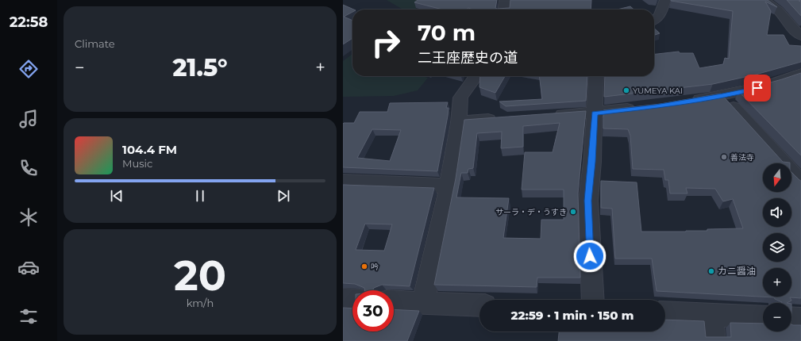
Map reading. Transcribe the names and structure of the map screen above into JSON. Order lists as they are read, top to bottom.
{
  "places": [
    "YUMEYA KAI",
    "善法寺",
    "サーラ・デ・うすき",
    "吟",
    "カニ醤油"
  ],
  "north": "bottom",
  "page": {
    "tabs": "22:58",
    "tile": [
      "Climate",
      ["20", "km/h"]
    ],
    "turn": ["70 m", "二王座歴史の道"],
    "heat": ["−", "21.5°", "+"],
    "song": ["104.4 FM", "Music"],
    "map_buttons": ["+", "−"],
    "limit": "30",
    "trip": "22:59 · 1 min · 150 m"
  }
}
